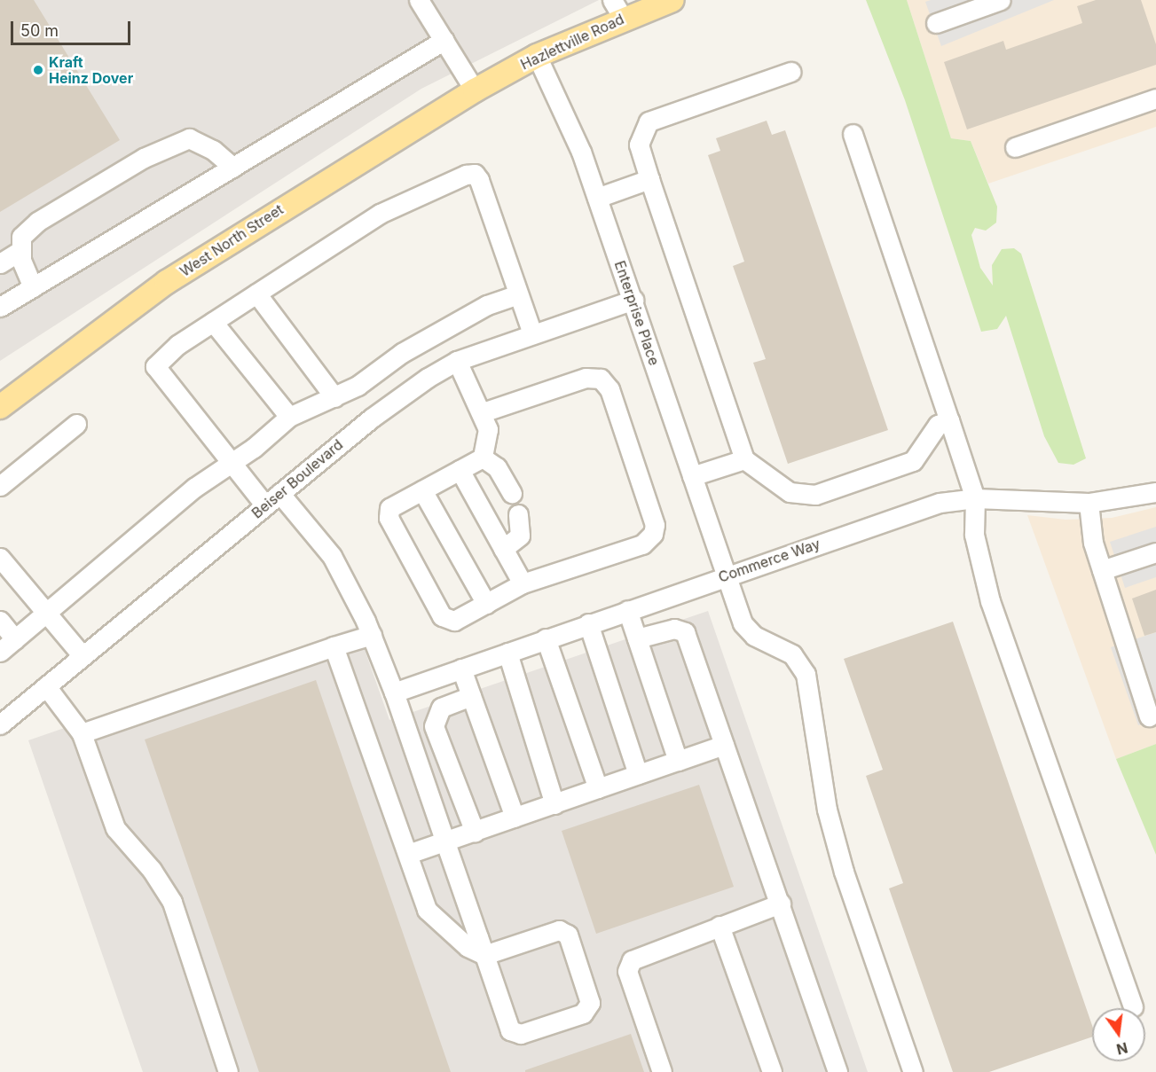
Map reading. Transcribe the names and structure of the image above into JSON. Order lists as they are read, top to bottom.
{
  "streets": {
    "main road": ["Hazlettville Road", "West North Street"],
    "street": ["Enterprise Place", "Beiser Boulevard", "Commerce Way"]
  },
  "crossings": [
    ["Hazlettville Road", "West North Street"],
    ["Hazlettville Road", "Enterprise Place"],
    ["Enterprise Place", "Beiser Boulevard"],
    ["Enterprise Place", "Commerce Way"]
  ],
  "places": ["Kraft Heinz Dover"],
  "scale_bar": "50 m",
  "north": "bottom"
}
